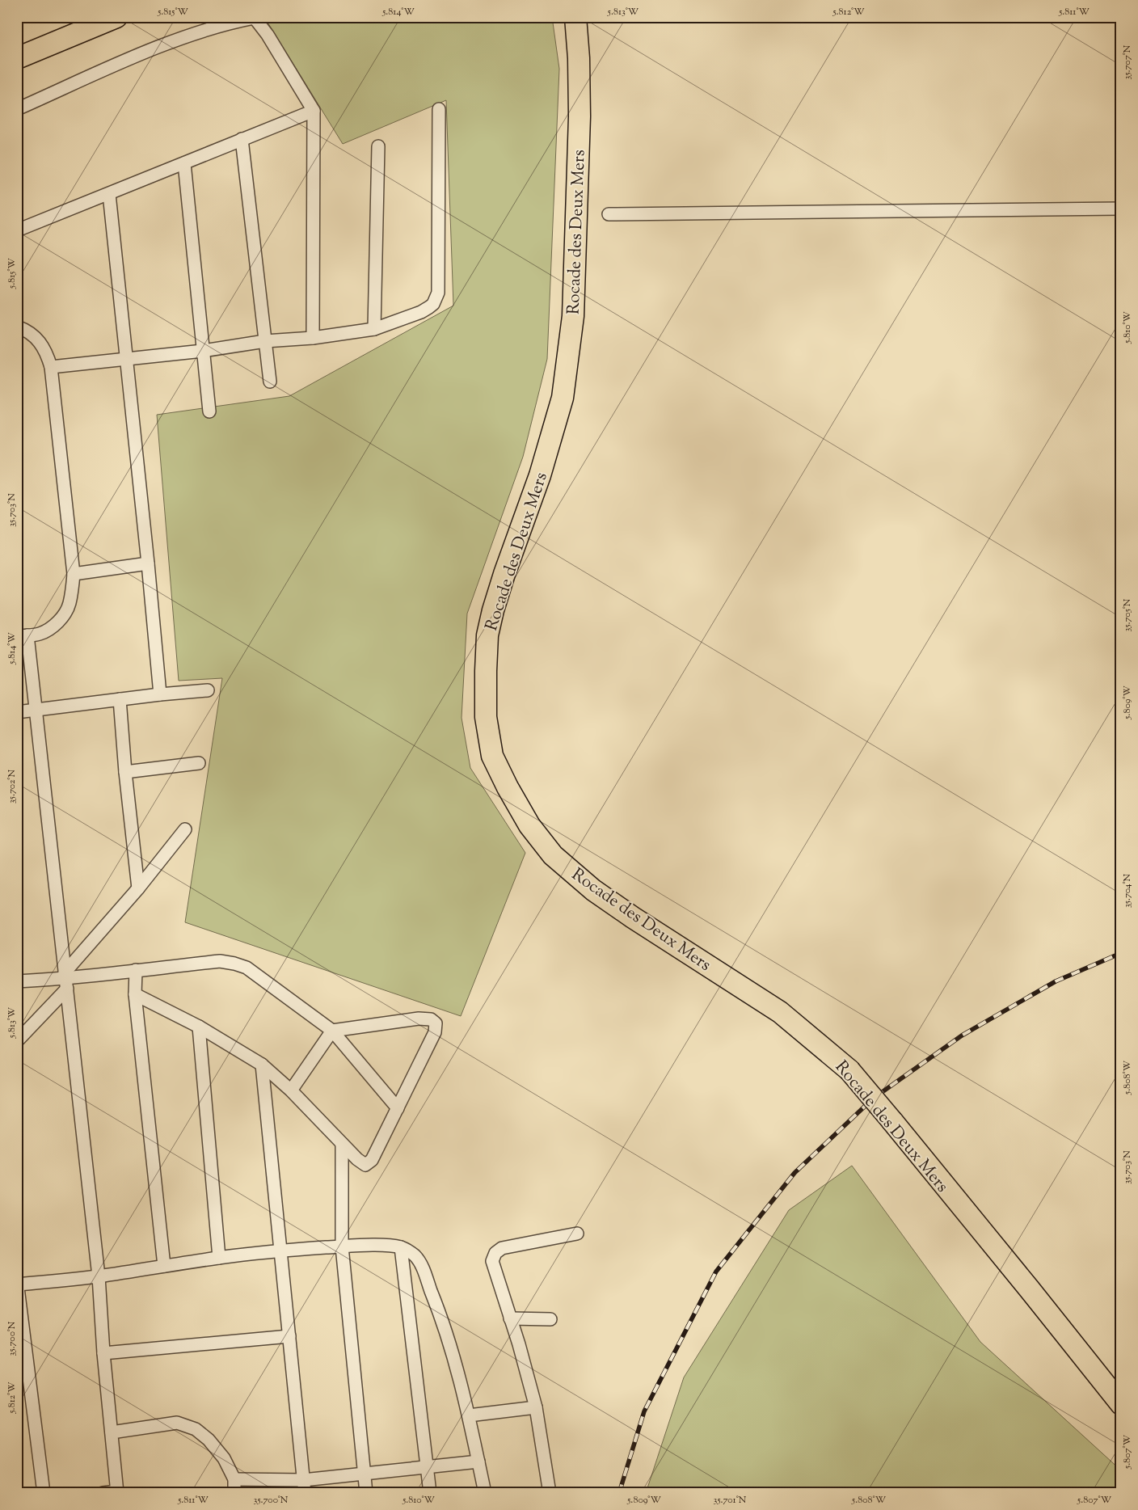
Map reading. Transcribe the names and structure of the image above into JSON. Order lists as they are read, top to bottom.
{
  "streets": {
    "highway": ["Rocade des Deux Mers"]
  },
  "coordinates": [
    "5.815°W",
    "5.814°W",
    "5.813°W",
    "5.812°W",
    "5.811°W",
    "35.707°N",
    "5.810°W",
    "35.703°N",
    "35.705°N",
    "5.809°W",
    "35.702°N",
    "35.704°N",
    "5.808°W",
    "35.700°N",
    "5.807°W",
    "35.701°N"
  ]
}
